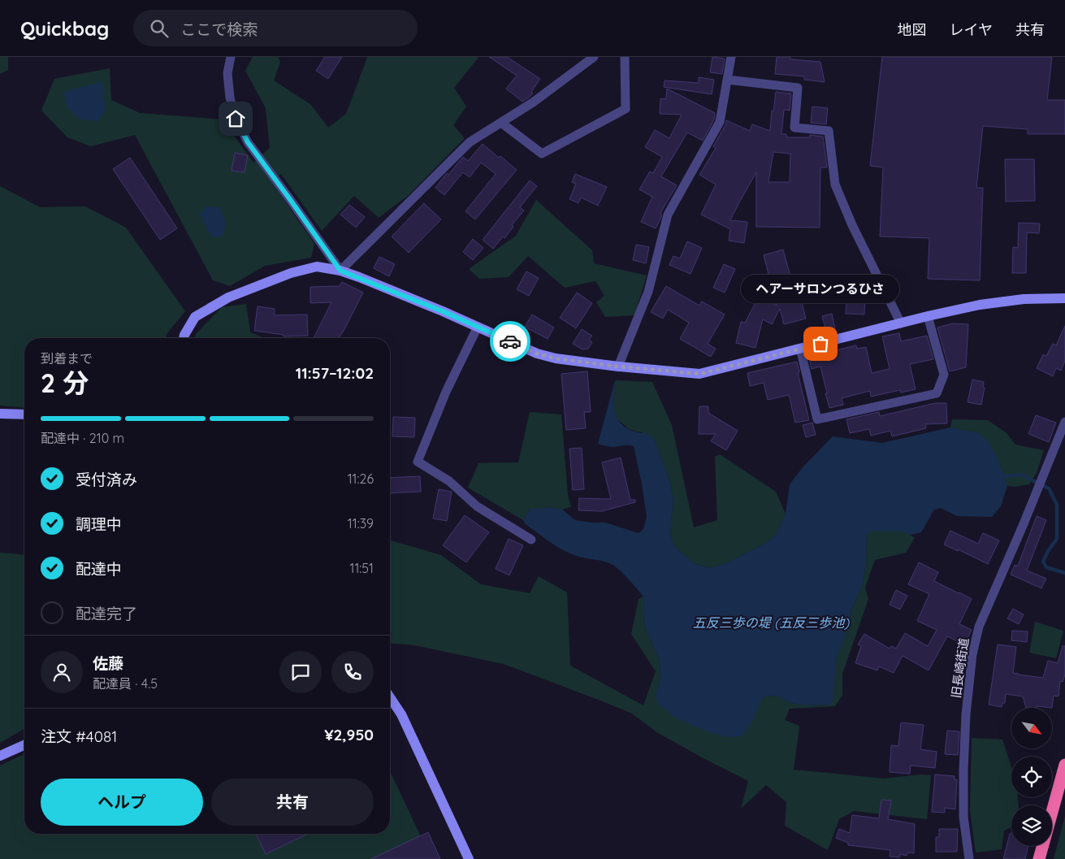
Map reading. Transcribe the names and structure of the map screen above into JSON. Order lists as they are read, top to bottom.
{
  "streets": {
    "street": ["旧長崎街道"]
  },
  "water": ["五反三歩の堤 (五反三歩池)"],
  "places": ["ヘアーサロンつるひさ"],
  "north": "bottom right",
  "page": {
    "header": "Quickbag",
    "search": "ここで検索",
    "nav": ["地図", "レイヤ", "共有"],
    "bubble": "ヘアーサロンつるひさ",
    "heading": ["2 分", "到着まで", "11:57–12:02"],
    "panel": [
      "佐藤",
      "配達員 · 4.5",
      "注文 #4081",
      "¥2,950"
    ],
    "bar": "配達中 · 210 m",
    "list": [
      ["受付済み", "11:26"],
      ["調理中", "11:39"],
      ["配達中", "11:51"],
      "配達完了"
    ],
    "buttons": ["ヘルプ", "共有"]
  }
}
